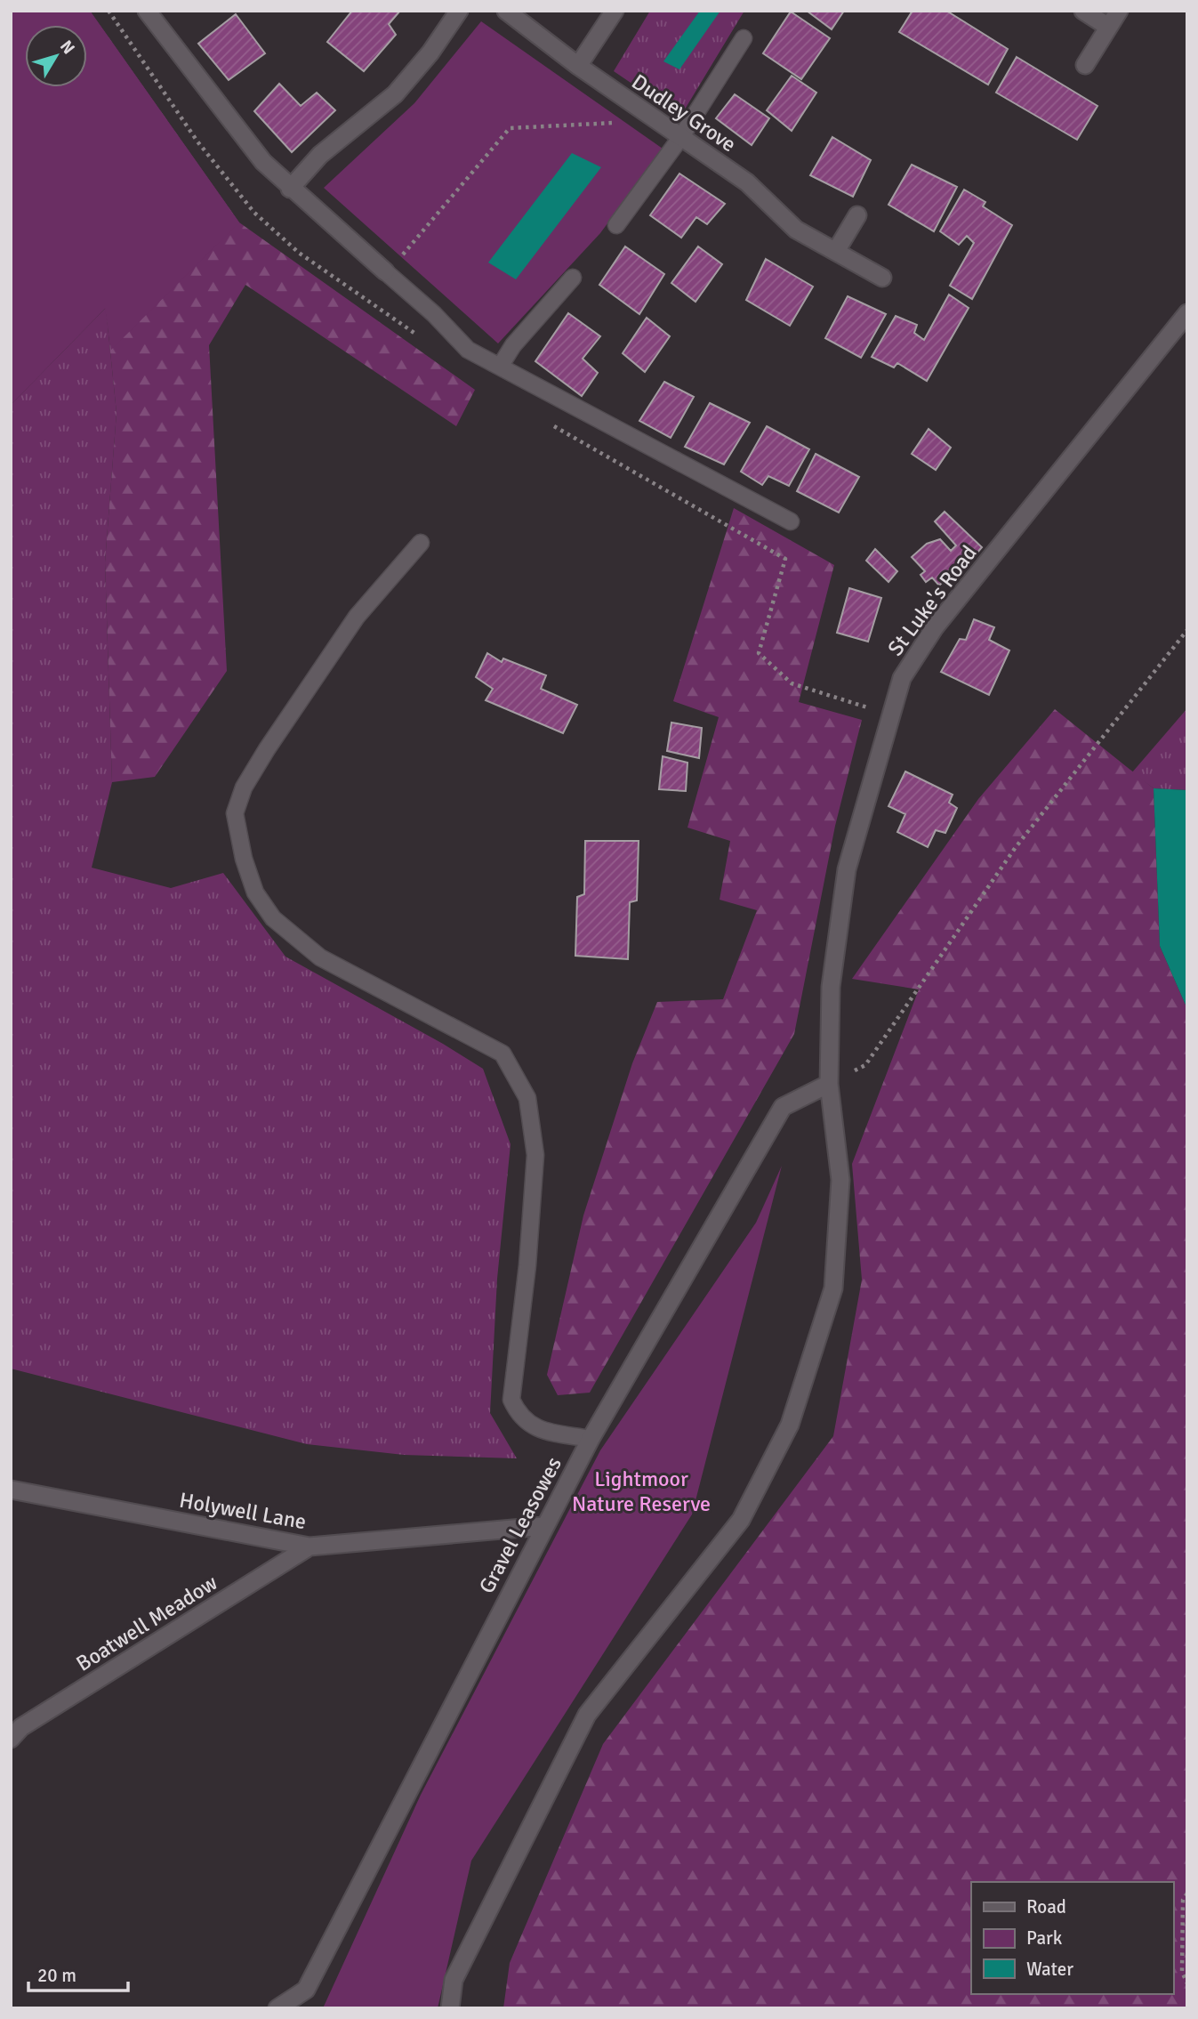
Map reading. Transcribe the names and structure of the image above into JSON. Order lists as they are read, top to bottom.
{
  "streets": {
    "street": [
      "Dudley Grove",
      "St Luke's Road",
      "Holywell Lane",
      "Gravel Leasowes",
      "Boatwell Meadow"
    ]
  },
  "crossings": [
    ["St Luke's Road", "Gravel Leasowes"],
    ["Holywell Lane", "Gravel Leasowes"],
    ["Holywell Lane", "Boatwell Meadow"]
  ],
  "parks": ["Lightmoor Nature Reserve"],
  "legend": ["Road", "Park", "Water"],
  "scale_bar": "20 m",
  "north": "top right"
}
